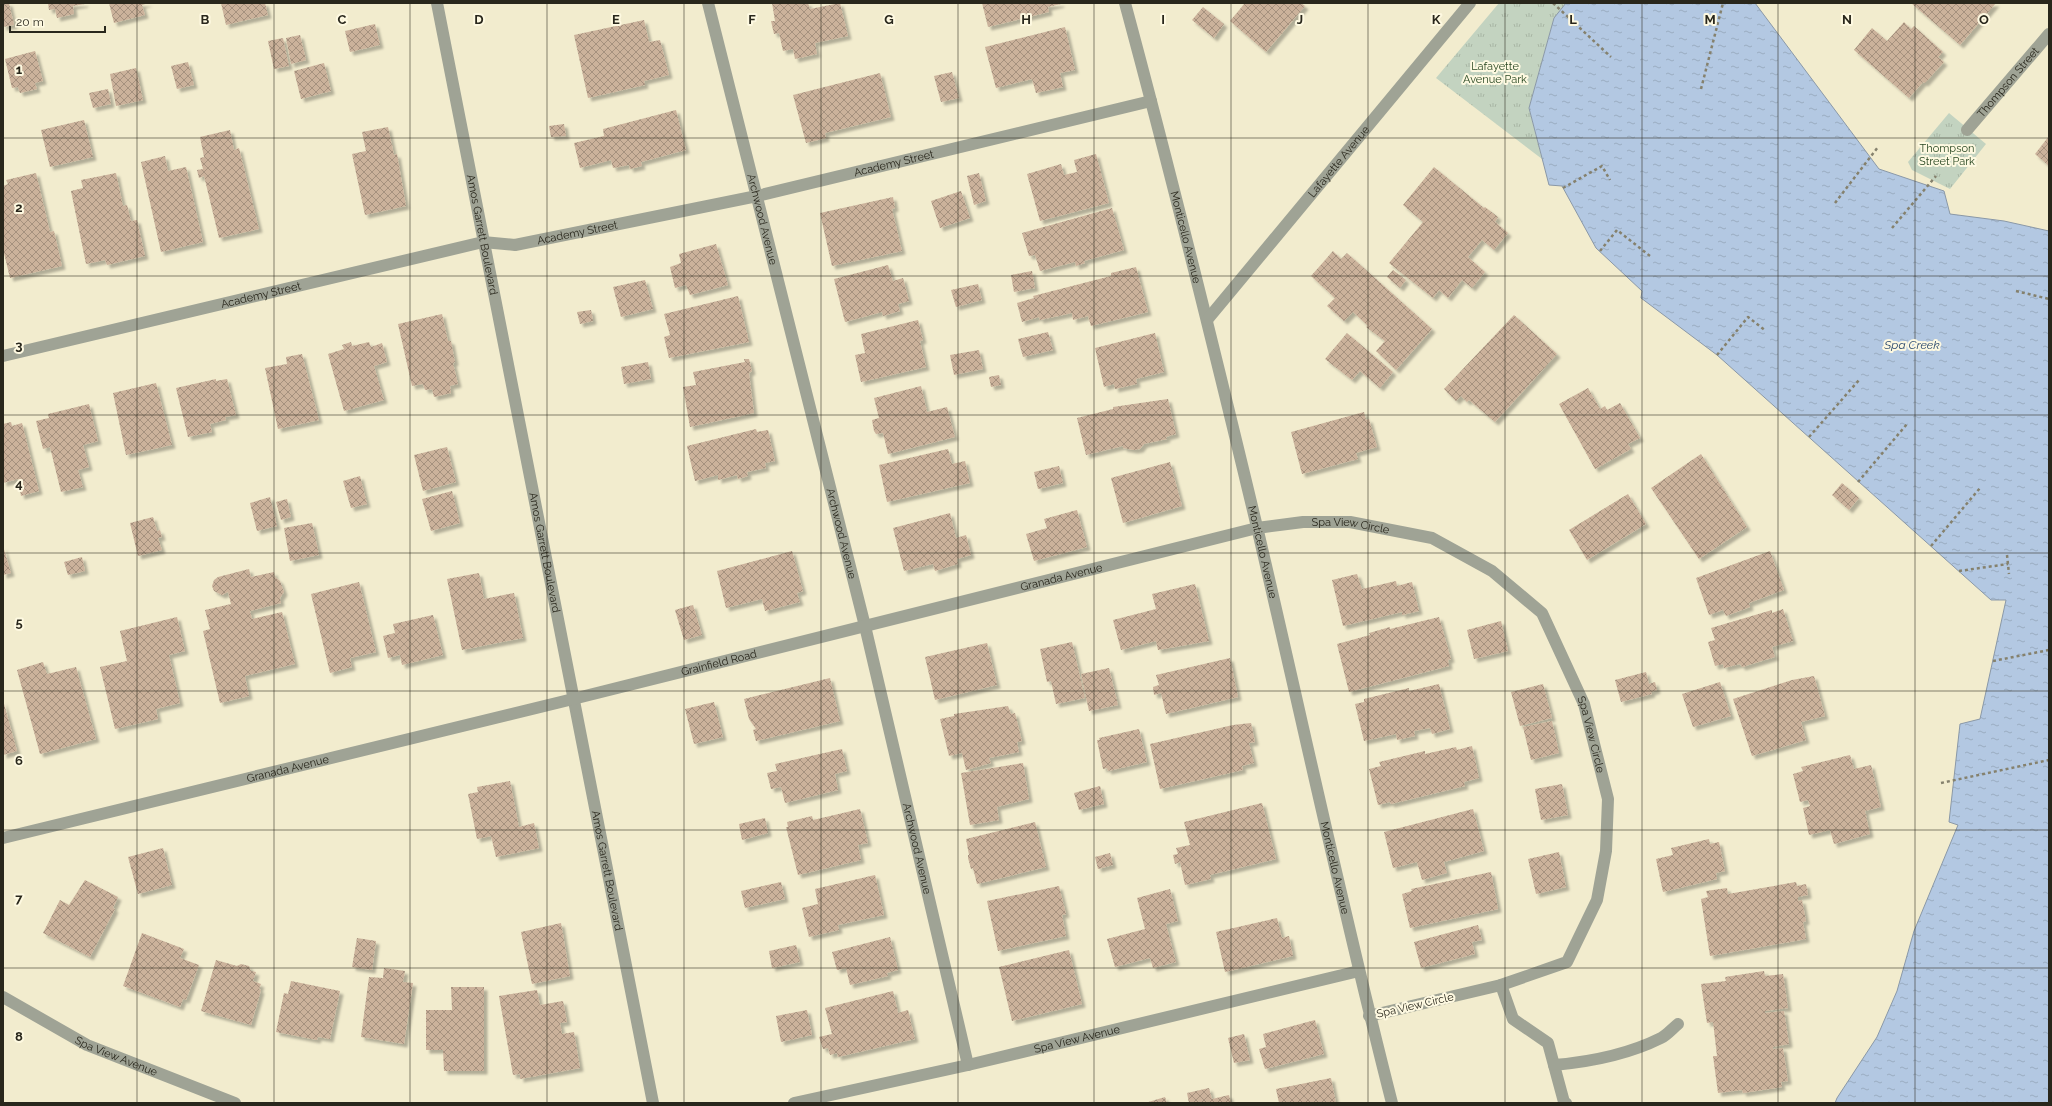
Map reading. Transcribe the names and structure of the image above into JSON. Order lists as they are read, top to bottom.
{
  "streets": {
    "street": [
      "Thompson Street",
      "Lafayette Avenue",
      "Academy Street",
      "Archwood Avenue",
      "Amos Garrett Boulevard",
      "Monticello Avenue",
      "Spa View Circle",
      "Granada Avenue",
      "Grainfield Road",
      "Spa View Avenue"
    ]
  },
  "crossings": [
    ["Lafayette Avenue", "Monticello Avenue"],
    ["Academy Street", "Archwood Avenue"],
    ["Academy Street", "Amos Garrett Boulevard"],
    ["Academy Street", "Monticello Avenue"],
    ["Archwood Avenue", "Granada Avenue"],
    ["Archwood Avenue", "Grainfield Road"],
    ["Archwood Avenue", "Spa View Avenue"],
    ["Amos Garrett Boulevard", "Granada Avenue"],
    ["Amos Garrett Boulevard", "Grainfield Road"],
    ["Monticello Avenue", "Spa View Circle"],
    ["Monticello Avenue", "Granada Avenue"],
    ["Monticello Avenue", "Spa View Avenue"],
    ["Spa View Circle", "Granada Avenue"],
    ["Granada Avenue", "Grainfield Road"]
  ],
  "water": ["Spa Creek"],
  "parks": ["Lafayette Avenue Park", "Thompson Street Park"],
  "scale_bar": "20 m",
  "grid": {
    "columns": [
      "B",
      "C",
      "D",
      "E",
      "F",
      "G",
      "H",
      "I",
      "J",
      "K",
      "L",
      "M",
      "N",
      "O"
    ],
    "rows": [
      "1",
      "2",
      "3",
      "4",
      "5",
      "6",
      "7",
      "8"
    ]
  }
}
